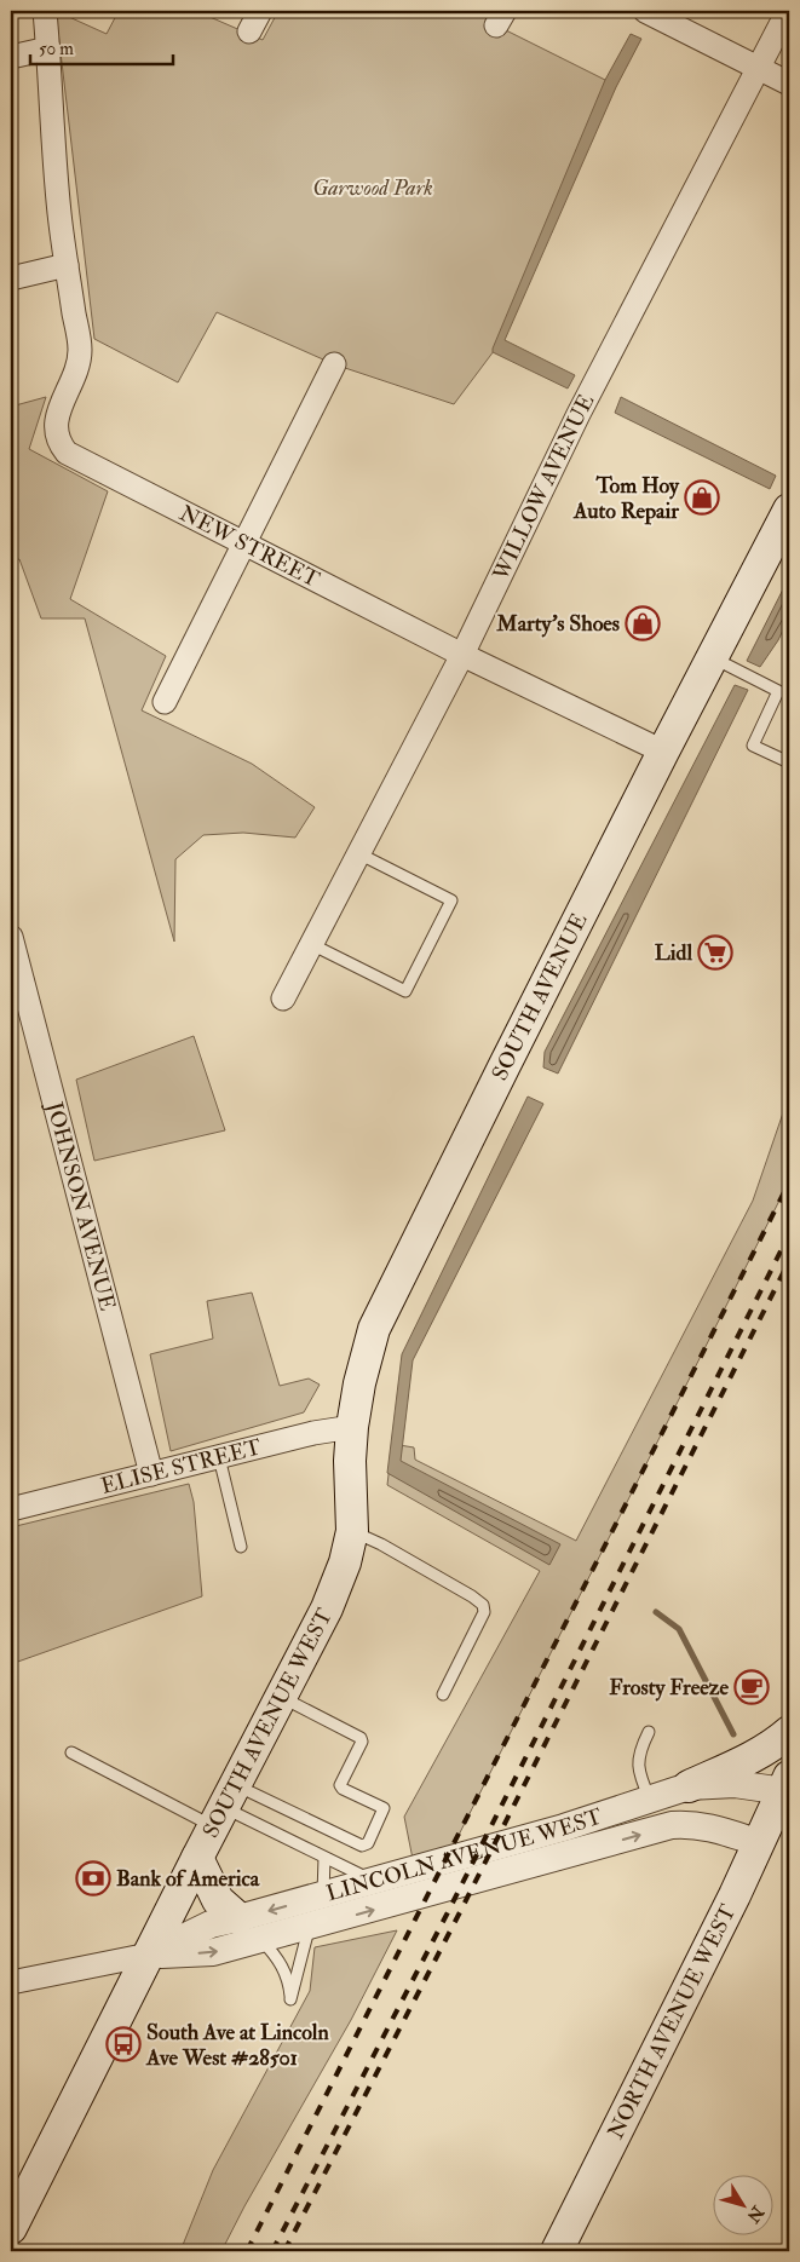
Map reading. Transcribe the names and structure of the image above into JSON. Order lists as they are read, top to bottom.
{
  "streets": {
    "main road": ["SOUTH AVENUE", "SOUTH AVENUE WEST", "NORTH AVENUE WEST"],
    "street": [
      "WILLOW AVENUE",
      "NEW STREET",
      "JOHNSON AVENUE",
      "ELISE STREET",
      "LINCOLN AVENUE WEST"
    ]
  },
  "crossings": [
    ["WILLOW AVENUE", "NEW STREET"],
    ["NEW STREET", "SOUTH AVENUE"],
    ["SOUTH AVENUE", "ELISE STREET"],
    ["SOUTH AVENUE", "SOUTH AVENUE WEST"],
    ["JOHNSON AVENUE", "ELISE STREET"],
    ["SOUTH AVENUE WEST", "LINCOLN AVENUE WEST"],
    ["LINCOLN AVENUE WEST", "NORTH AVENUE WEST"]
  ],
  "parks": ["Garwood Park"],
  "places": {
    "shop": ["Tom Hoy Auto Repair", "Marty's Shoes"],
    "supermarket": ["Lidl"],
    "cafe": ["Frosty Freeze"],
    "bank": ["Bank of America"],
    "bus stop": ["South Ave at Lincoln Ave West #28501"]
  },
  "scale_bar": "50 m",
  "north": "bottom right"
}
